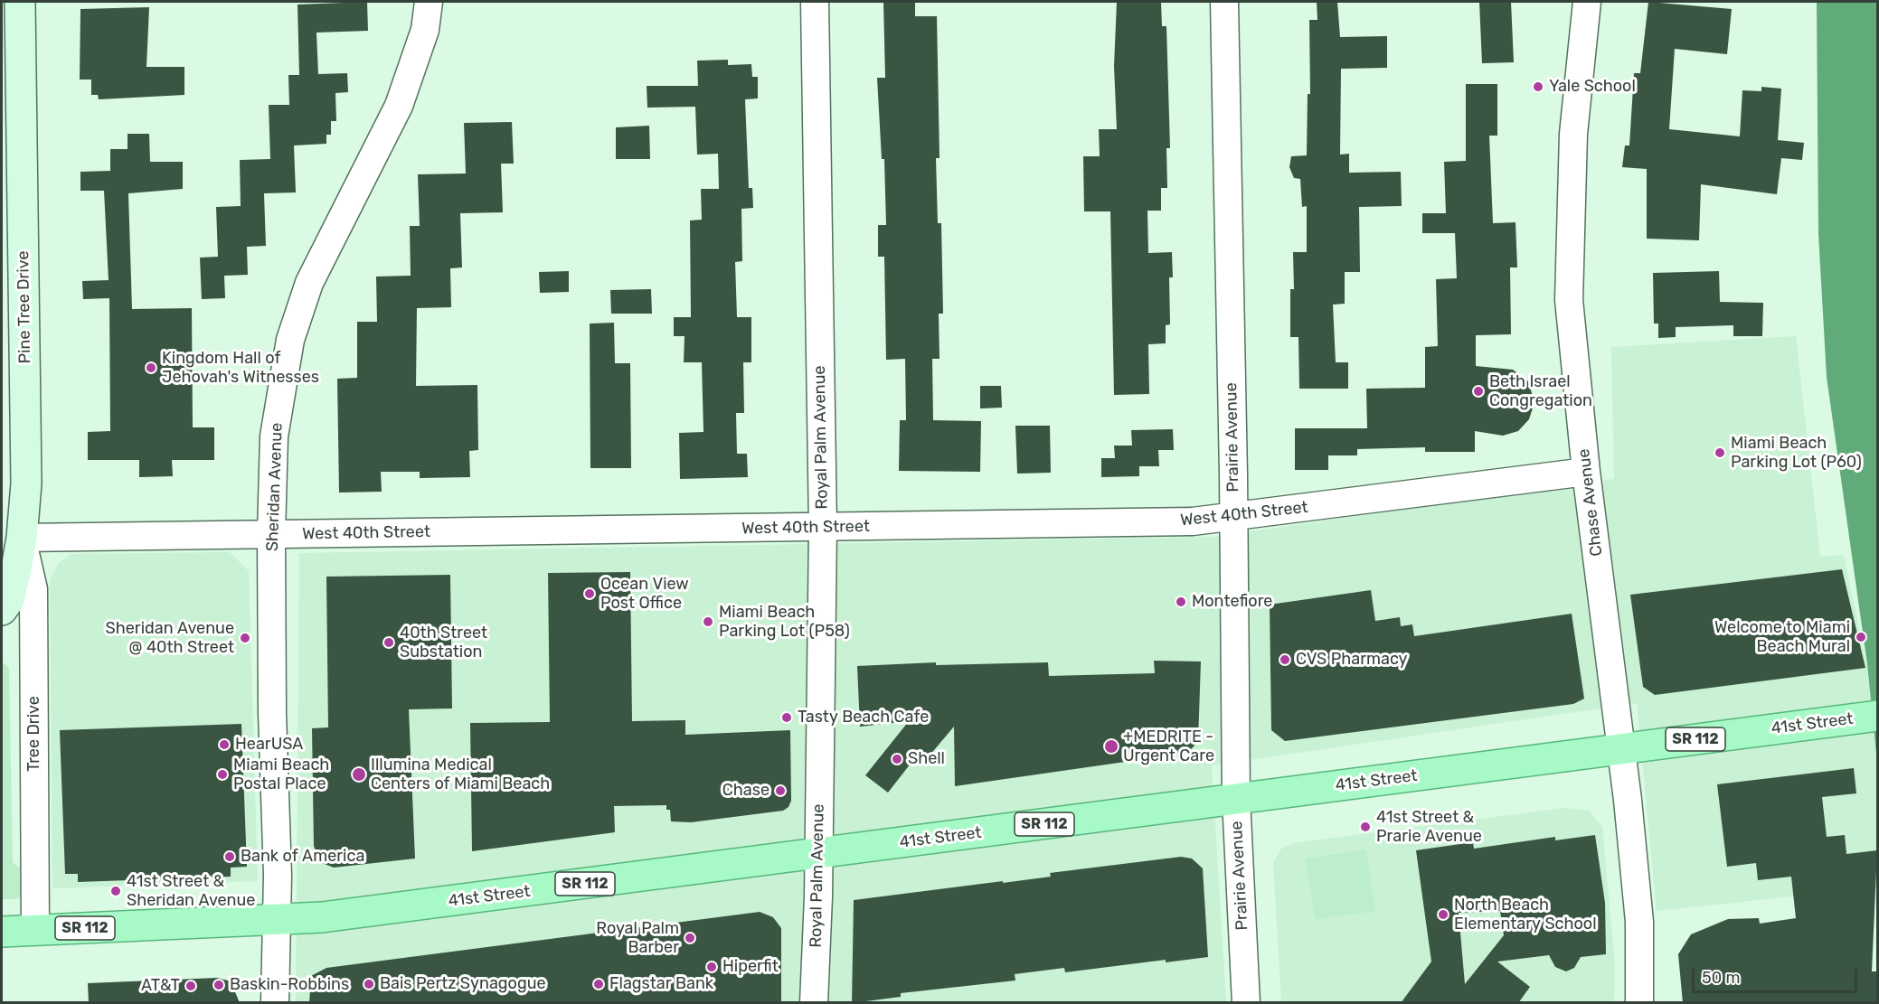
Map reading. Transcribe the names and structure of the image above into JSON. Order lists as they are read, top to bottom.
{
  "streets": {
    "main road": ["Pine Tree Drive", "41st Street", "SR 112"],
    "street": [
      "Royal Palm Avenue",
      "Prairie Avenue",
      "Sheridan Avenue",
      "Chase Avenue",
      "West 40th Street",
      "Tree Drive"
    ]
  },
  "crossings": [
    ["Pine Tree Drive", "West 40th Street"],
    ["Pine Tree Drive", "Tree Drive"],
    ["Royal Palm Avenue", "West 40th Street"],
    ["Royal Palm Avenue", "41st Street"],
    ["Prairie Avenue", "West 40th Street"],
    ["Prairie Avenue", "41st Street"],
    ["Sheridan Avenue", "West 40th Street"],
    ["Sheridan Avenue", "41st Street"],
    ["Chase Avenue", "West 40th Street"],
    ["Chase Avenue", "41st Street"],
    ["West 40th Street", "Tree Drive"],
    ["41st Street", "Tree Drive"]
  ],
  "places": [
    "Yale School",
    "Kingdom Hall of Jehovah's Witnesses",
    "Beth Israel Congregation",
    "Miami Beach Parking Lot (P60)",
    "Ocean View Post Office",
    "Montefiore",
    "Miami Beach Parking Lot (P58)",
    "Welcome to Miami Beach Mural",
    "Sheridan Avenue @ 40th Street",
    "40th Street Substation",
    "CVS Pharmacy",
    "Tasty Beach Cafe",
    "HearUSA",
    "+MEDRITE - Urgent Care",
    "Shell",
    "Miami Beach Postal Place",
    "Illumina Medical Centers of Miami Beach",
    "Chase",
    "41st Street & Prarie Avenue",
    "Bank of America",
    "41st Street & Sheridan Avenue",
    "North Beach Elementary School",
    "Royal Palm Barber",
    "Hiperfit",
    "Bais Pertz Synagogue",
    "Flagstar Bank",
    "Baskin-Robbins",
    "AT&T"
  ],
  "scale_bar": "50 m"
}
